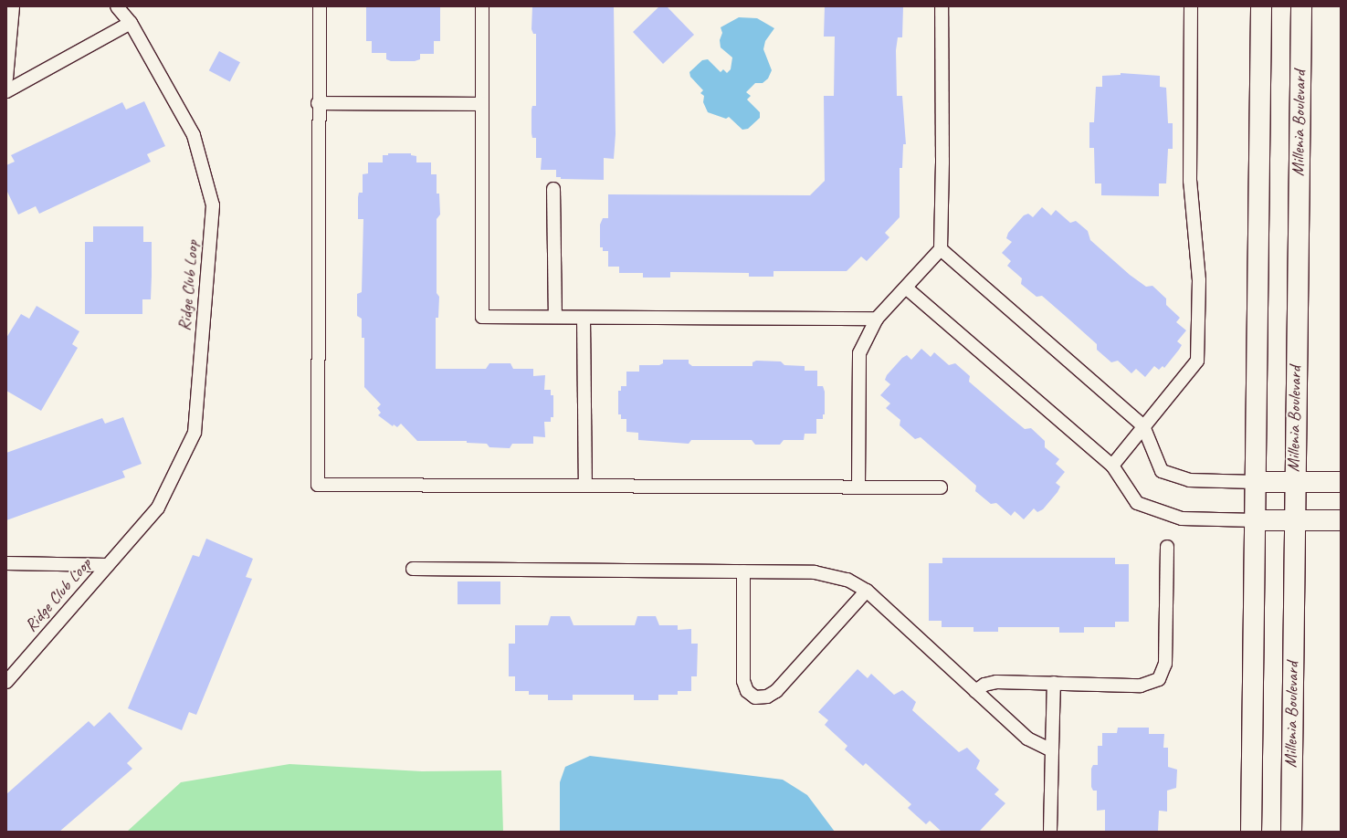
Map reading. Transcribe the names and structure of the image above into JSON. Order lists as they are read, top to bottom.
{
  "streets": {
    "street": ["Millenia Boulevard"],
    "lane": ["Ridge Club Loop"]
  }
}
